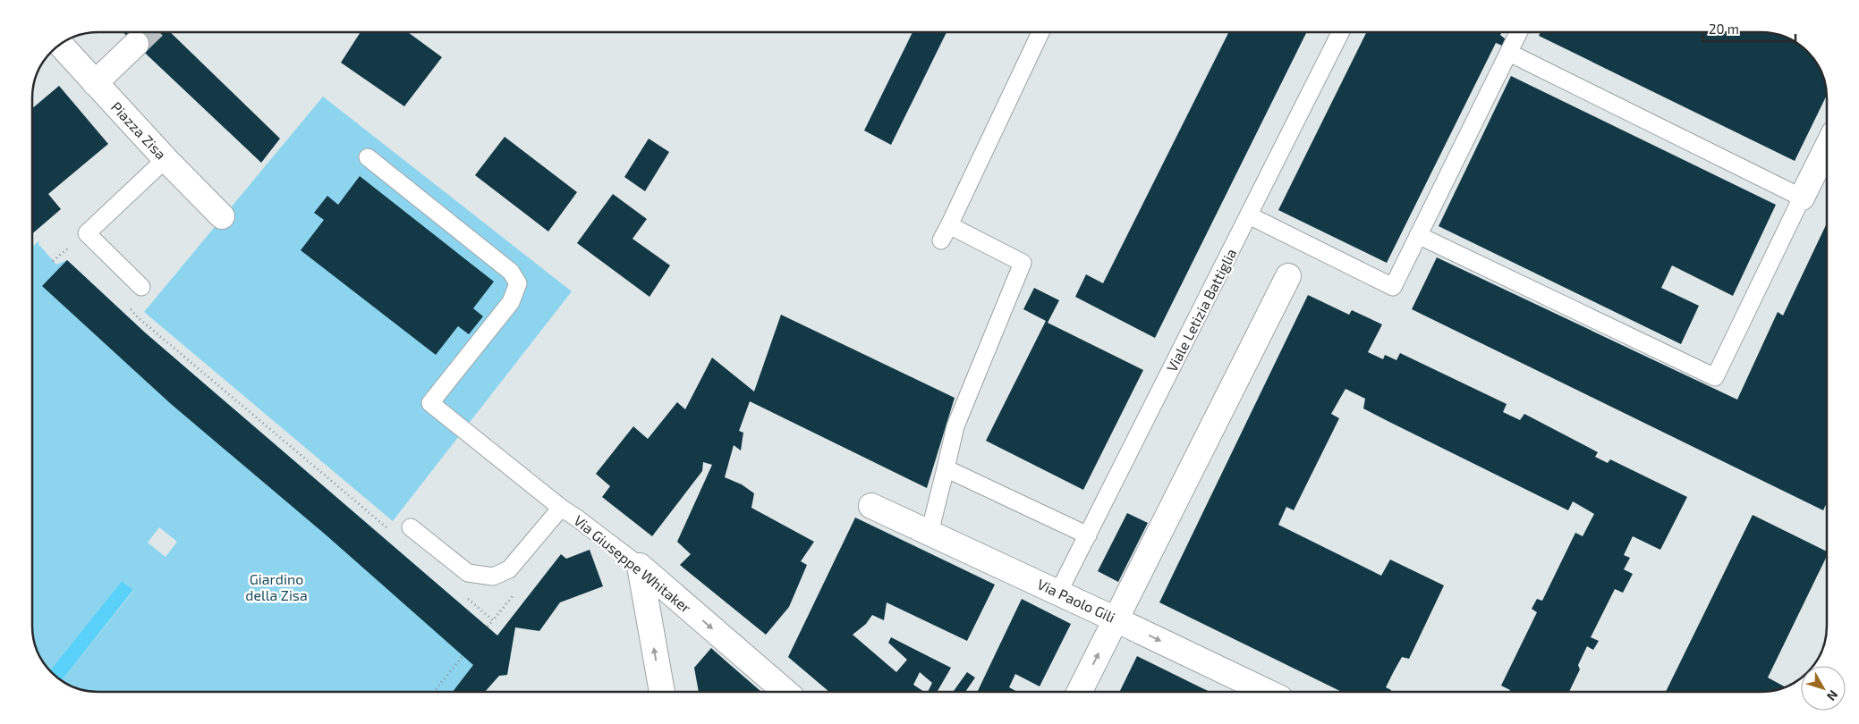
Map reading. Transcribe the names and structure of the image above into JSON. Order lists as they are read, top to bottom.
{
  "streets": {
    "street": ["Piazza Zisa", "Via Giuseppe Whitaker", "Via Paolo Gili"],
    "lane": ["Viale Letizia Battiglia"]
  },
  "crossings": [
    ["Viale Letizia Battiglia", "Via Paolo Gili"]
  ],
  "one_way": ["Via Giuseppe Whitaker", "Via Paolo Gili"],
  "parks": ["Giardino della Zisa"],
  "scale_bar": "20 m",
  "north": "bottom right"
}
